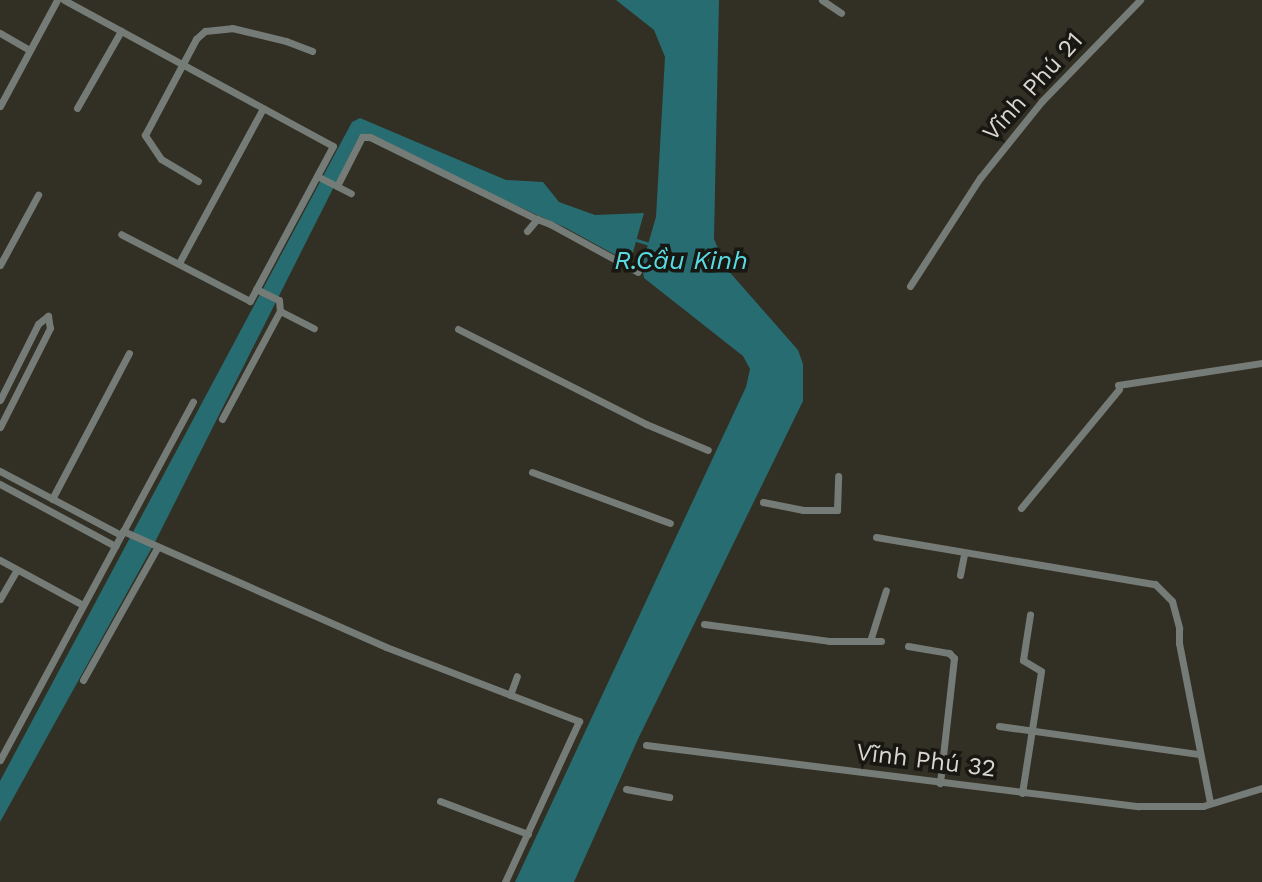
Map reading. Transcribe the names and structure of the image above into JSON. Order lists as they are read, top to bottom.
{
  "streets": {
    "street": ["Vĩnh Phú 21", "Vĩnh Phú 32"]
  },
  "water": ["R.Cầu Kinh"]
}
